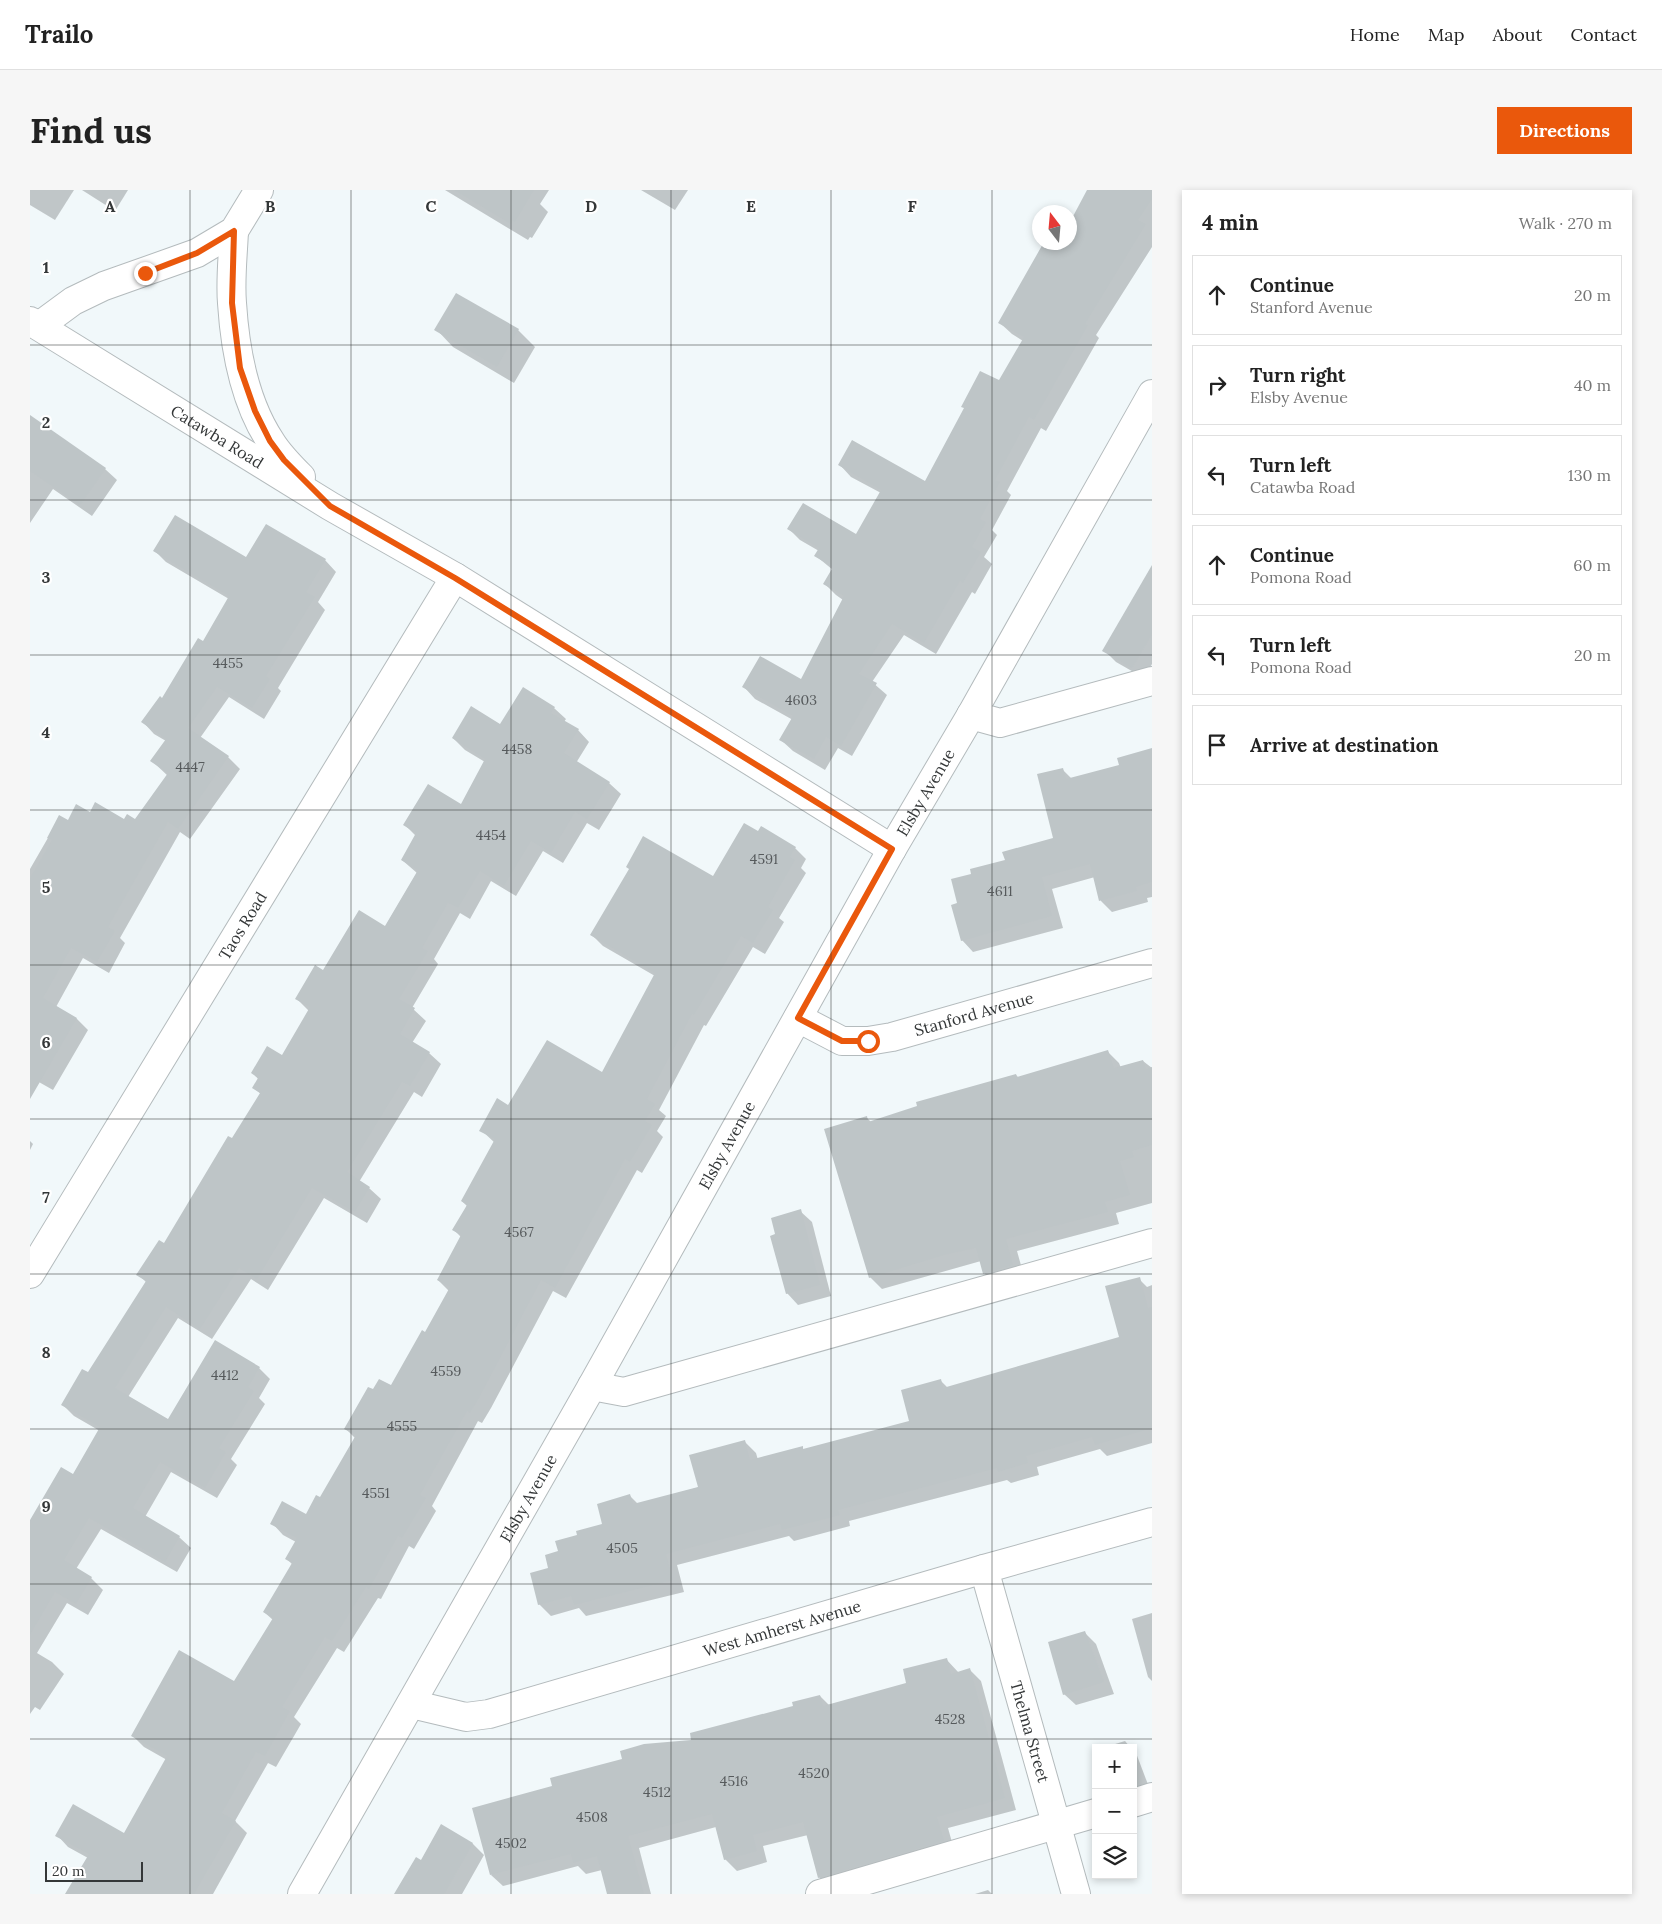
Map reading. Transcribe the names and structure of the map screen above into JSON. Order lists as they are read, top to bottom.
{
  "streets": {
    "street": [
      "Catawba Road",
      "Elsby Avenue",
      "Taos Road",
      "Stanford Avenue",
      "West Amherst Avenue",
      "Thelma Street"
    ]
  },
  "crossings": [
    ["Catawba Road", "Elsby Avenue"],
    ["Catawba Road", "Taos Road"],
    ["Elsby Avenue", "Stanford Avenue"],
    ["Elsby Avenue", "West Amherst Avenue"],
    ["West Amherst Avenue", "Thelma Street"]
  ],
  "house_numbers": [
    "4455",
    "4603",
    "4458",
    "4447",
    "4454",
    "4591",
    "4611",
    "4567",
    "4559",
    "4412",
    "4555",
    "4551",
    "4505",
    "4528",
    "4520",
    "4516",
    "4512",
    "4508",
    "4502"
  ],
  "scale_bar": "20 m",
  "north": "top",
  "page": {
    "header": "Trailo",
    "nav": [
      "Home",
      "Map",
      "About",
      "Contact"
    ],
    "buttons": "Directions",
    "title": "Find us",
    "heading": ["4 min", "Walk · 270 m"],
    "list": [
      ["Continue", "Stanford Avenue", "20 m"],
      ["Turn right", "Elsby Avenue", "40 m"],
      ["Turn left", "Catawba Road", "130 m"],
      ["Continue", "Pomona Road", "60 m"],
      ["Turn left", "Pomona Road", "20 m"],
      "Arrive at destination"
    ],
    "map_buttons": ["+", "−"],
    "scale": "20 m"
  },
  "grid": {
    "columns": [
      "A",
      "B",
      "C",
      "D",
      "E",
      "F"
    ],
    "rows": [
      "1",
      "2",
      "3",
      "4",
      "5",
      "6",
      "7",
      "8",
      "9"
    ]
  }
}
